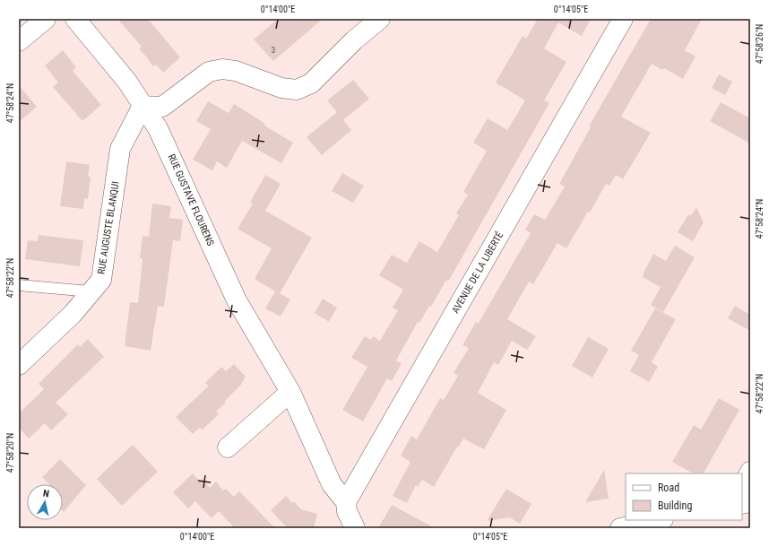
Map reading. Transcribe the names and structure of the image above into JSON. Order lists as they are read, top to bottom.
{
  "streets": {
    "street": ["RUE GUSTAVE FLOURENS", "RUE AUGUSTE BLANQUI", "AVENUE DE LA LIBERTÉ"]
  },
  "crossings": [
    ["RUE GUSTAVE FLOURENS", "RUE AUGUSTE BLANQUI"],
    ["RUE GUSTAVE FLOURENS", "AVENUE DE LA LIBERTÉ"]
  ],
  "house_numbers": ["3"],
  "legend": ["Road", "Building"],
  "north": "top",
  "coordinates": [
    "0°14'00\"E",
    "0°14'05\"E",
    "47°58'26\"N",
    "47°58'24\"N",
    "47°58'22\"N",
    "47°58'20\"N"
  ]
}
